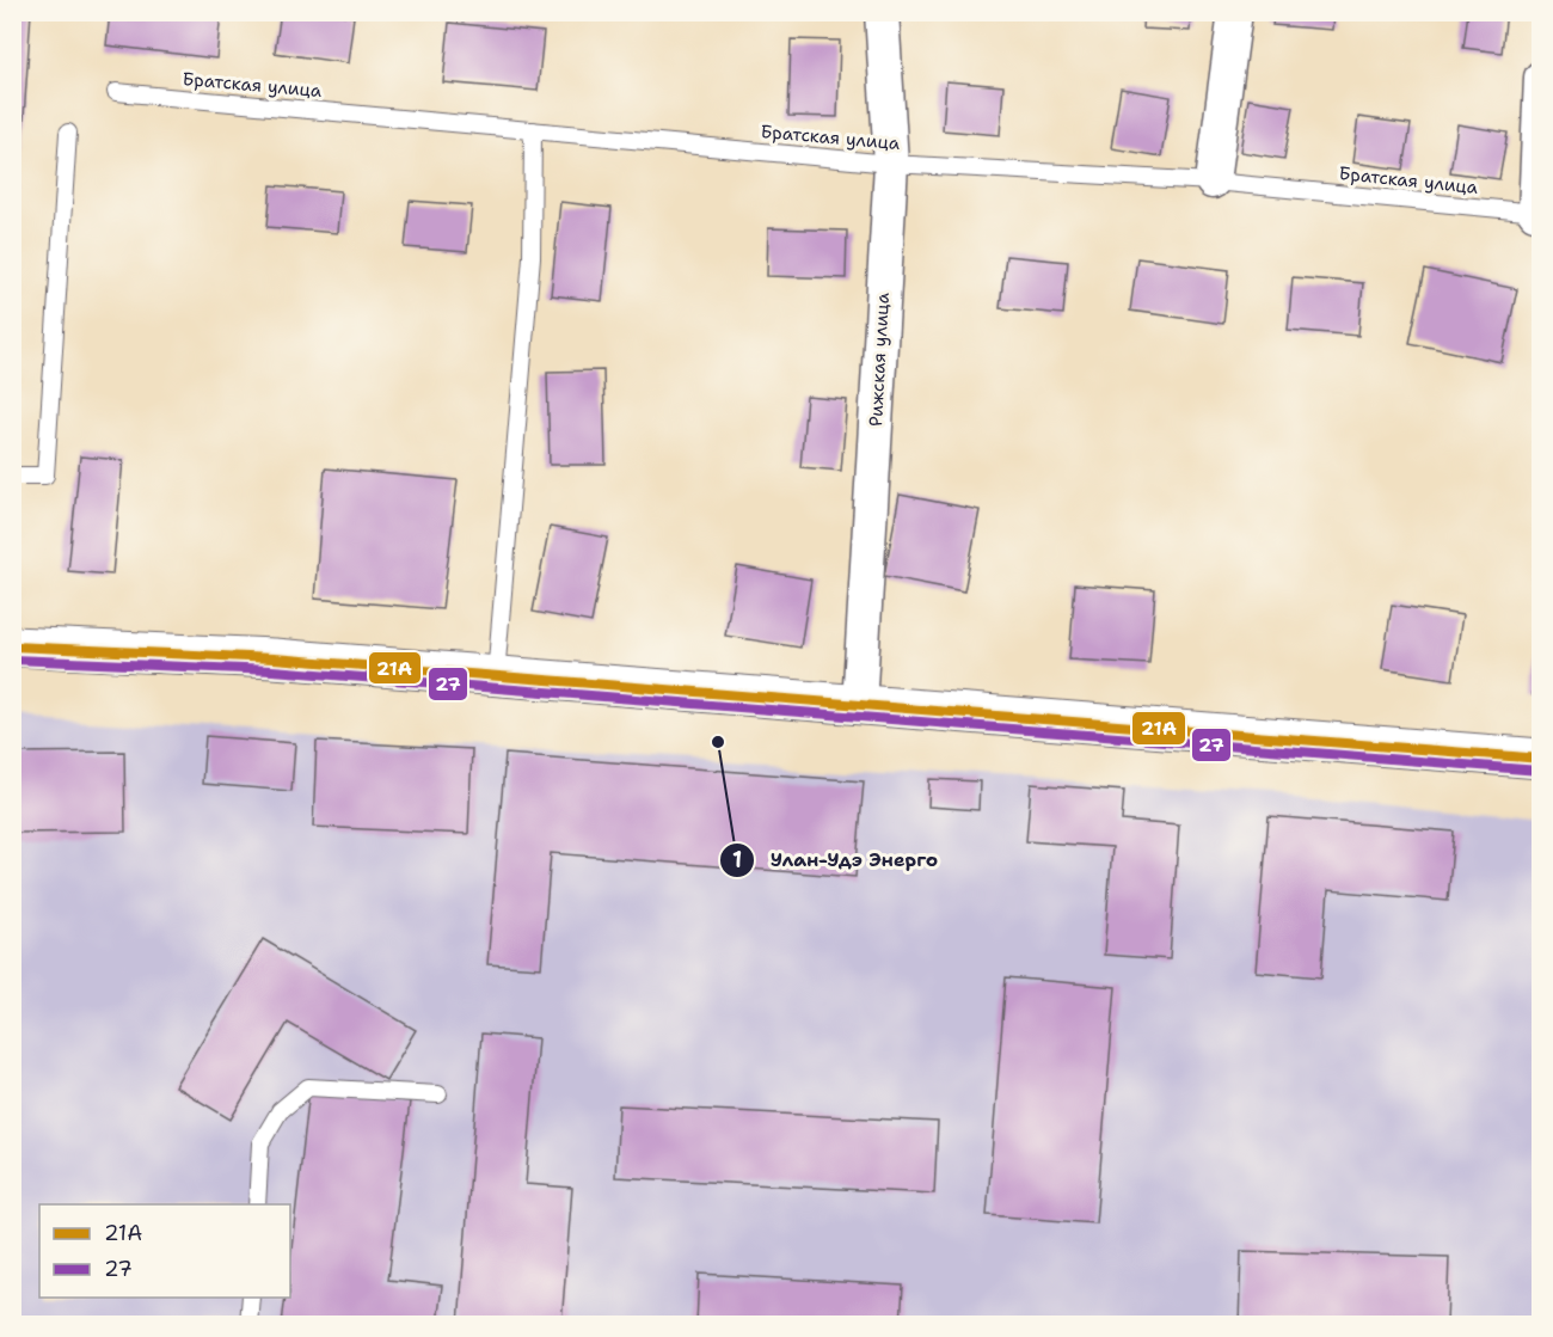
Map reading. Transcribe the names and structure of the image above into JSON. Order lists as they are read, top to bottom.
{
  "streets": {
    "street": ["Рижская улица"],
    "lane": ["Братская улица"]
  },
  "crossings": [
    ["Братская улица", "Рижская улица"]
  ],
  "places": ["Улан-Удэ Энерго"],
  "lines": ["transit line 21А", "transit line 27"],
  "legend": ["21А", "27"]
}
